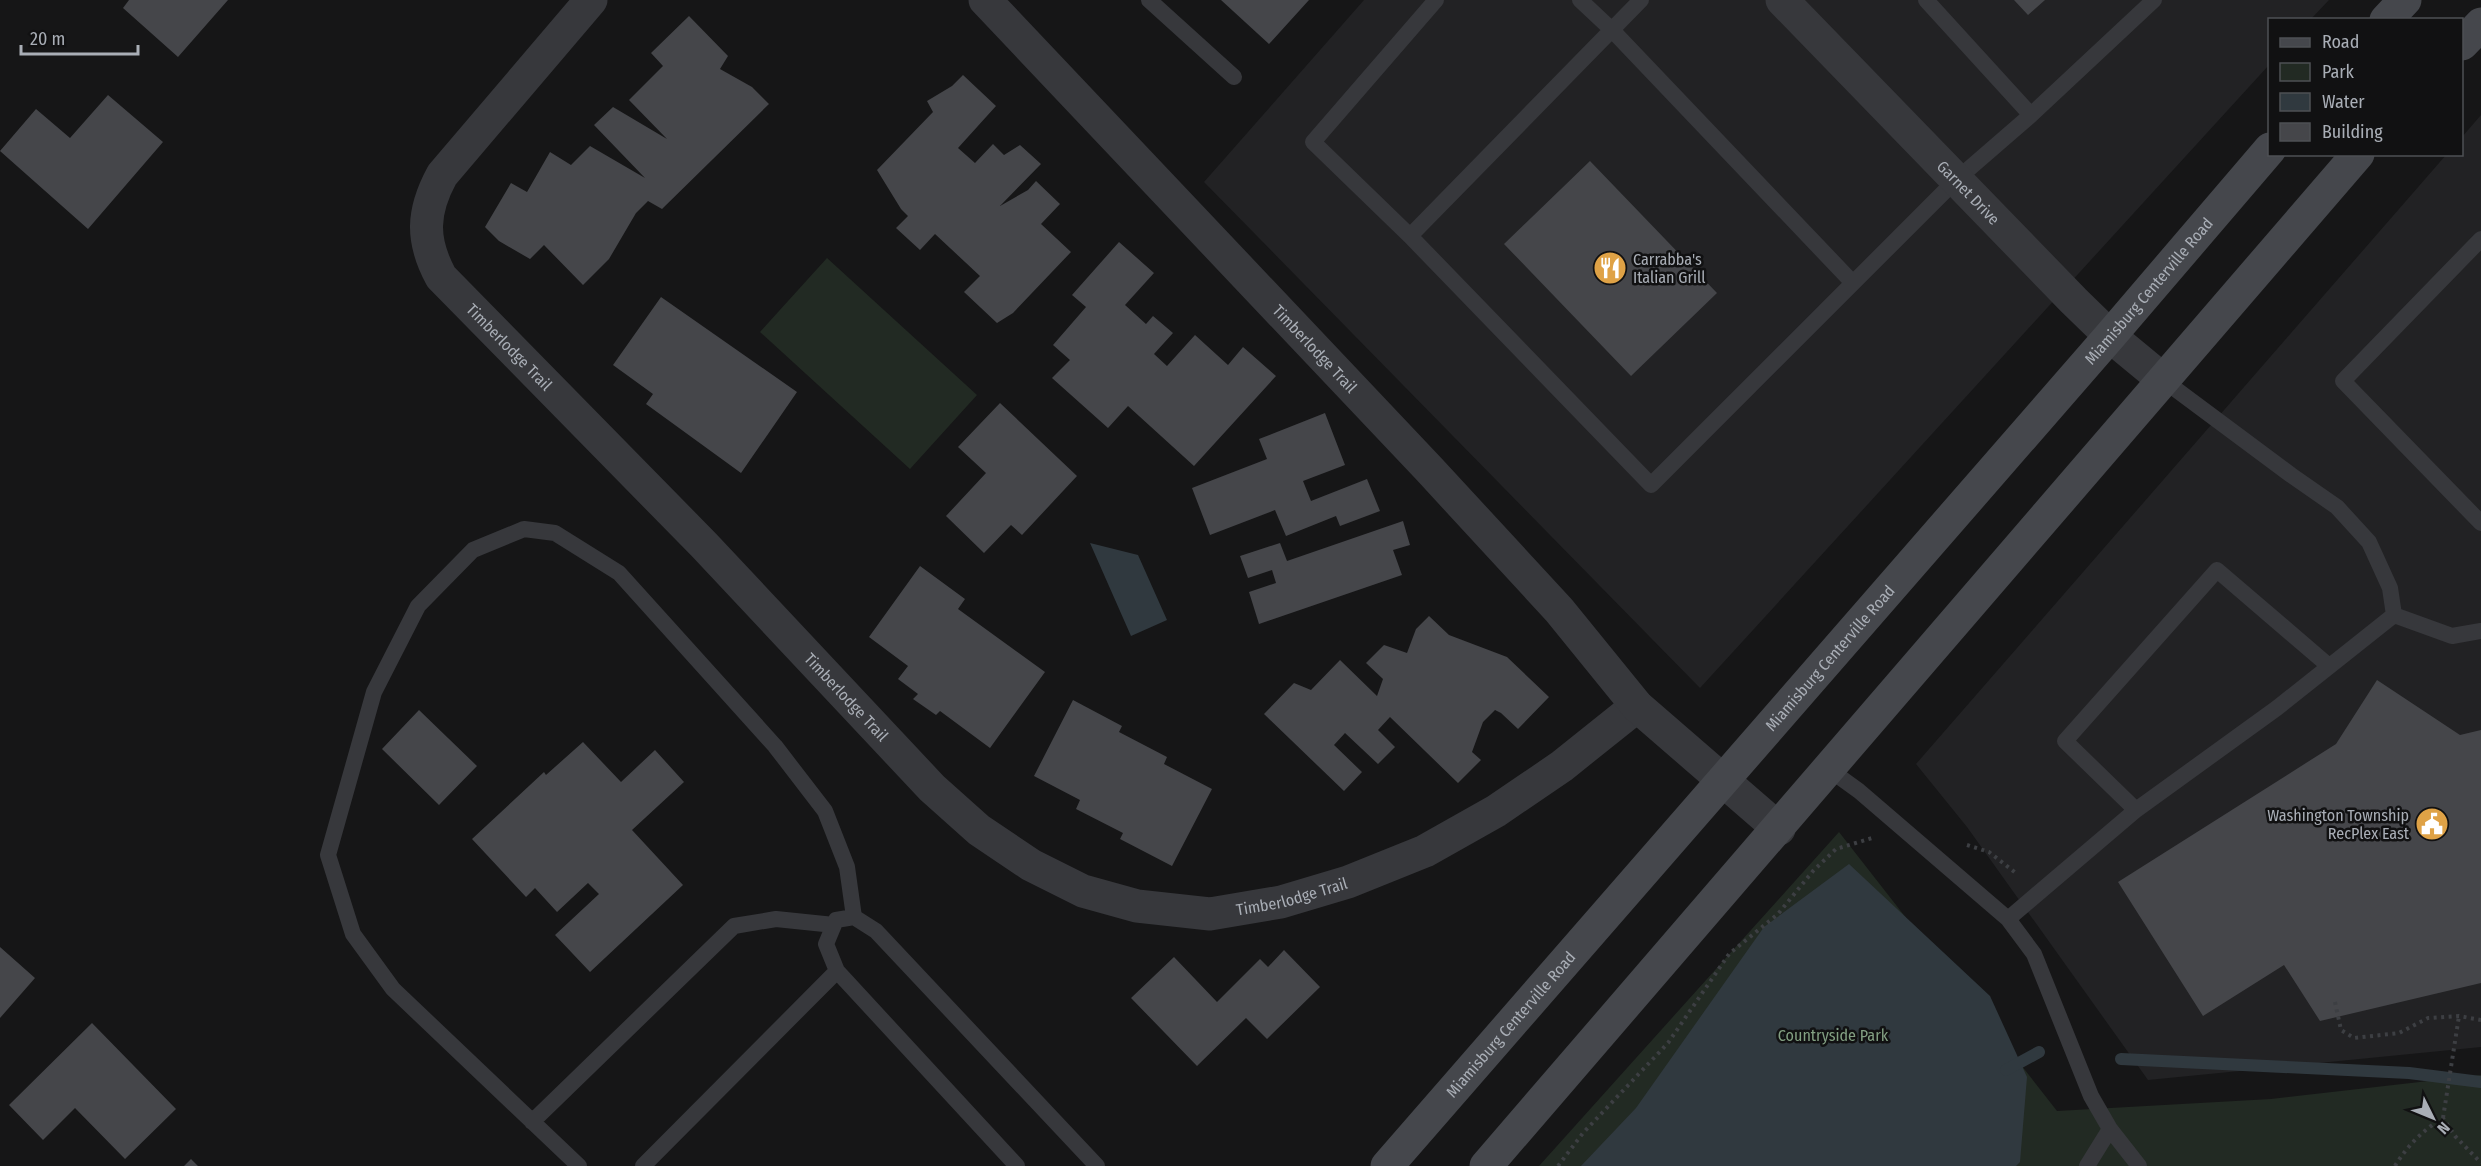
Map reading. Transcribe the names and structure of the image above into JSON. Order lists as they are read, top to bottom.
{
  "streets": {
    "main road": ["Miamisburg Centerville Road"],
    "street": ["Garnet Drive", "Timberlodge Trail"]
  },
  "crossings": [
    ["Garnet Drive", "Miamisburg Centerville Road"],
    ["Miamisburg Centerville Road", "Timberlodge Trail"]
  ],
  "parks": ["Countryside Park"],
  "places": {
    "restaurant": ["Carrabba's Italian Grill"],
    "public building": ["Washington Township RecPlex East"]
  },
  "legend": [
    "Road",
    "Park",
    "Water",
    "Building"
  ],
  "scale_bar": "20 m",
  "north": "bottom right"
}
